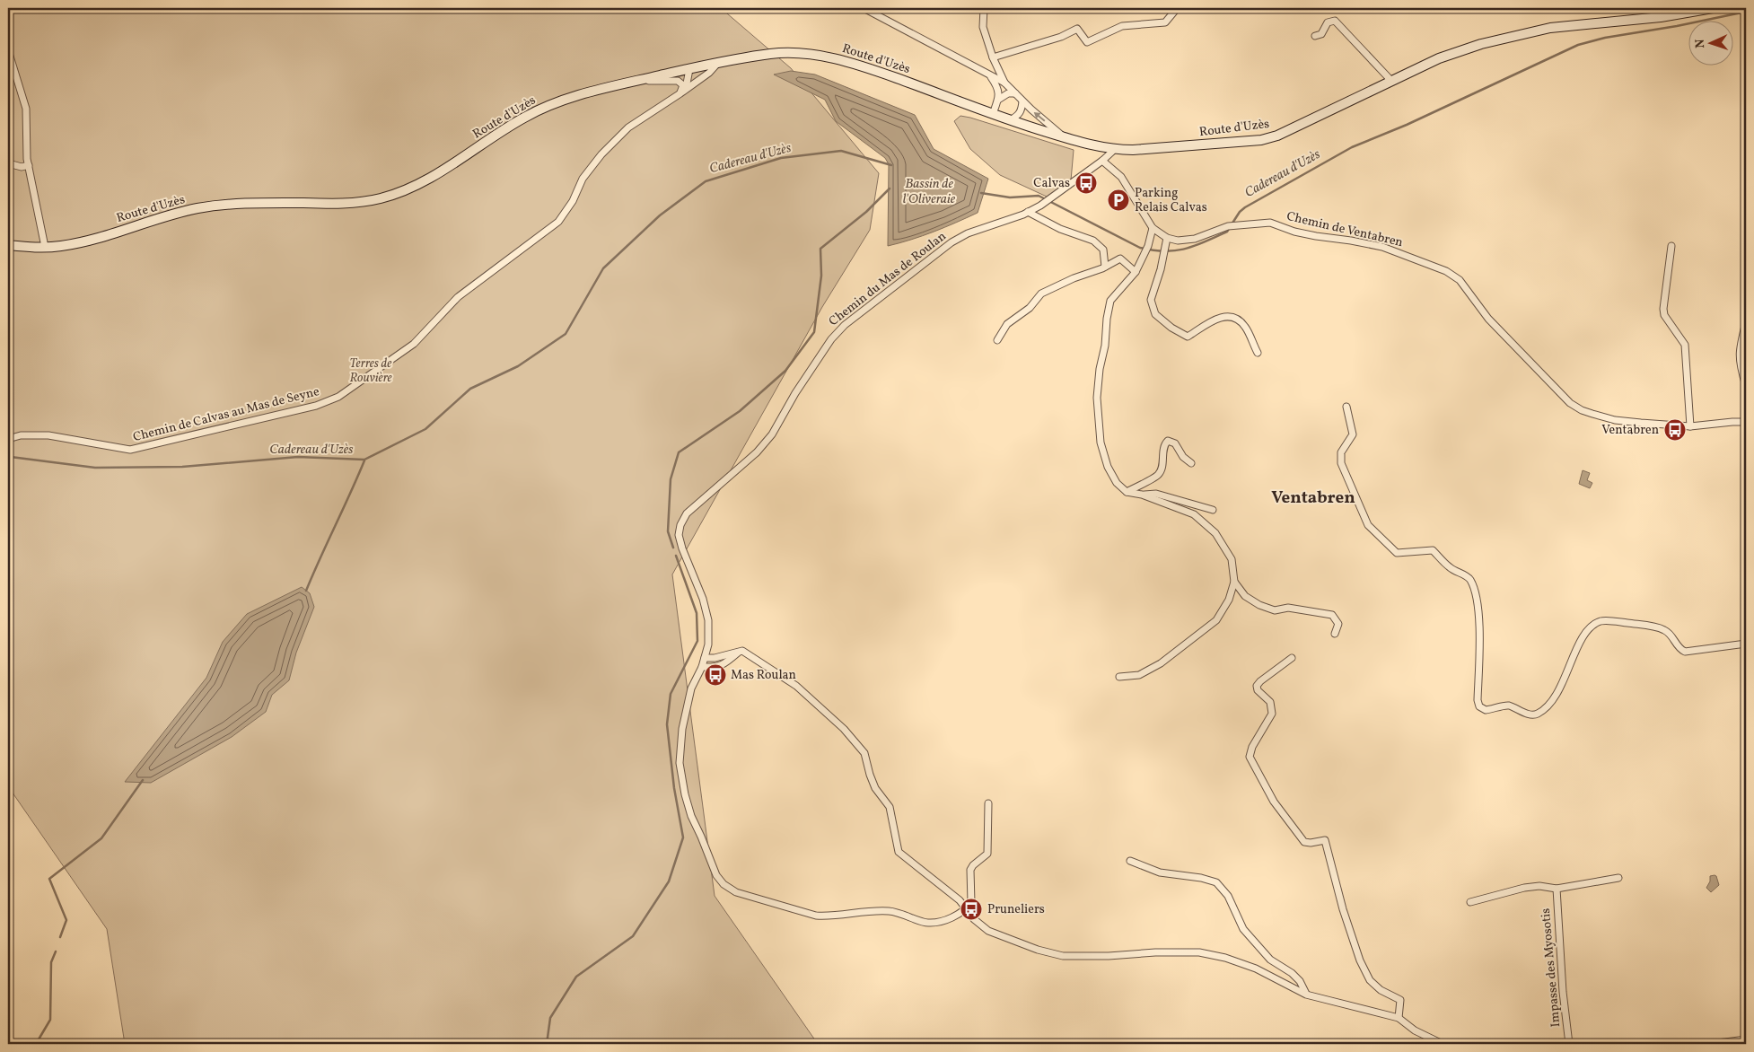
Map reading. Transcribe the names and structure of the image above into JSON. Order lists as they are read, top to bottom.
{
  "streets": {
    "main road": ["Route d'Uzès"],
    "street": [
      "Chemin de Ventabren",
      "Chemin du Mas de Roulan",
      "Chemin de Calvas au Mas de Seyne",
      "Impasse des Myosotis"
    ]
  },
  "crossings": [
    ["Route d'Uzès", "Chemin du Mas de Roulan"],
    ["Route d'Uzès", "Chemin de Calvas au Mas de Seyne"]
  ],
  "districts": ["Ventabren"],
  "water": ["Cadereau d'Uzès", "Bassin de l'Oliveraie"],
  "parks": ["Terres de Rouvière"],
  "places": {
    "bus stop": [
      "Calvas",
      "Ventabren",
      "Mas Roulan",
      "Pruneliers"
    ],
    "parking": ["Parking Relais Calvas"]
  },
  "north": "left"
}
